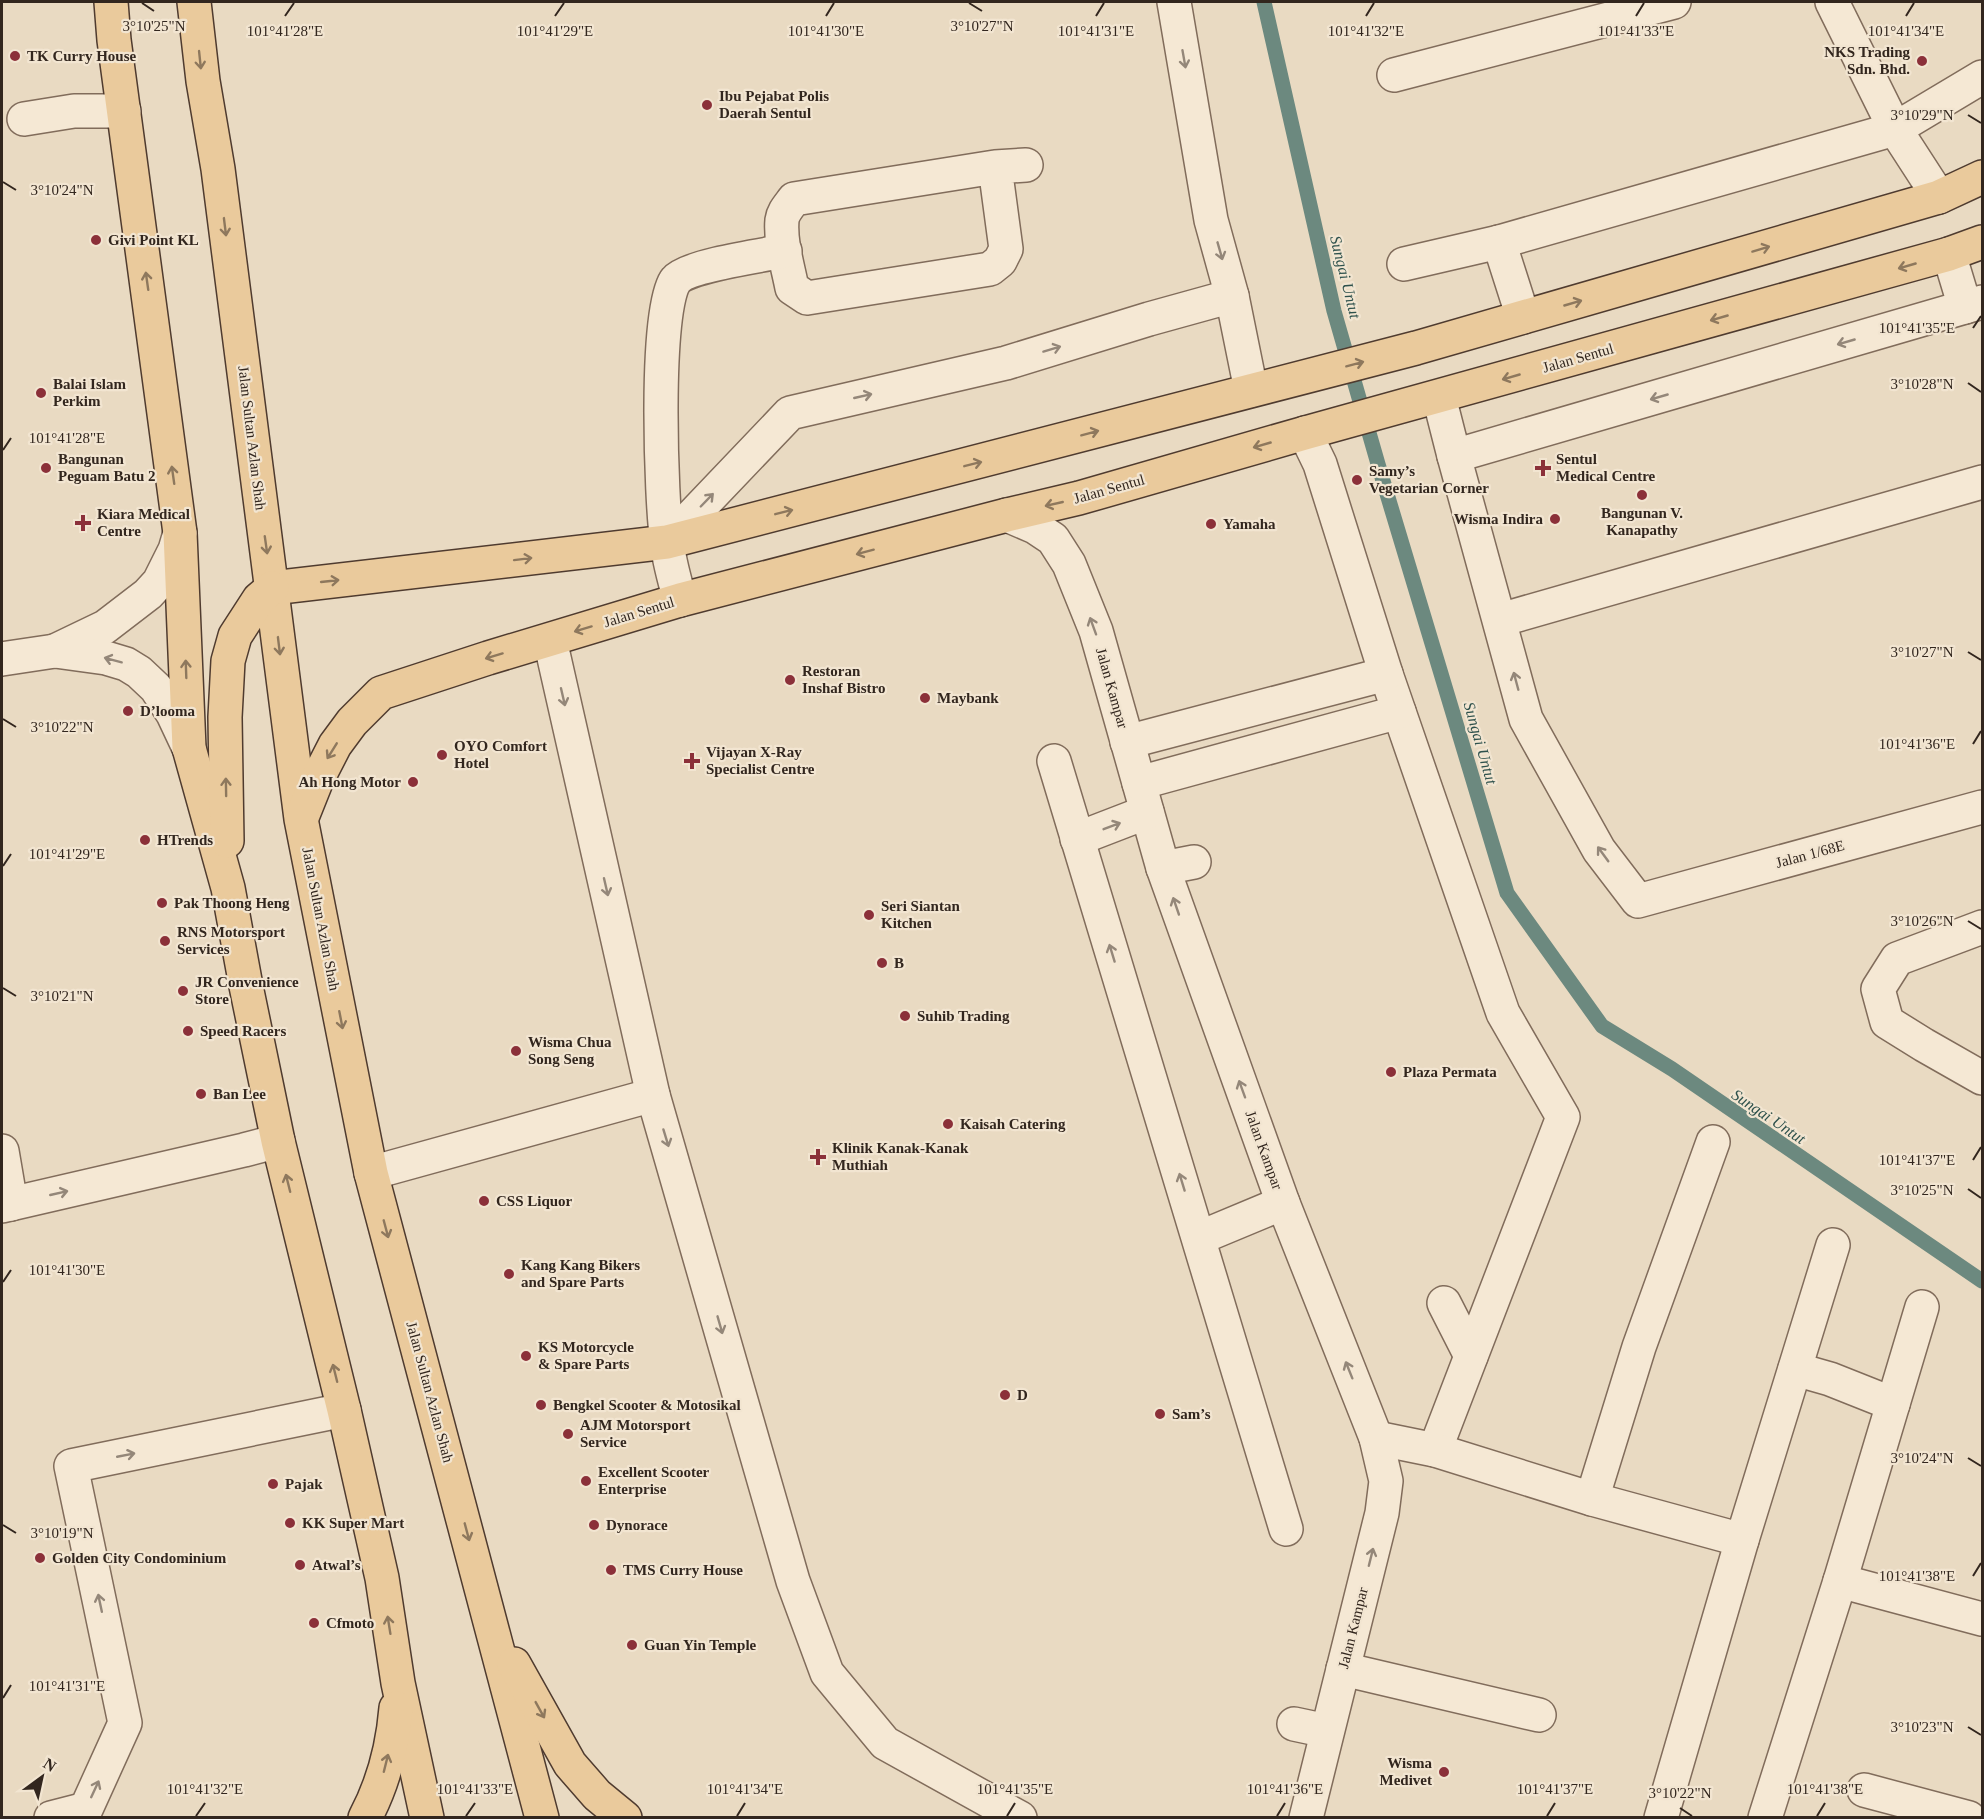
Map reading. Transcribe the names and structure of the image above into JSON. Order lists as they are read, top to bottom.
{
  "streets": {
    "main road": ["Jalan Sentul", "Jalan Sultan Azlan Shah"],
    "street": ["Jalan Kampar", "Jalan 1/68E"]
  },
  "crossings": [
    ["Jalan Sentul", "Jalan Sultan Azlan Shah"],
    ["Jalan Sentul", "Jalan Kampar"]
  ],
  "water": ["Sungai Untut"],
  "places": {
    "other": [
      "TK Curry House",
      "NKS Trading Sdn. Bhd.",
      "Ibu Pejabat Polis Daerah Sentul",
      "Givi Point KL",
      "Balai Islam Perkim",
      "Bangunan Peguam Batu 2",
      "Samy’s Vegetarian Corner",
      "Bangunan V. Kanapathy",
      "Wisma Indira",
      "Yamaha",
      "Restoran Inshaf Bistro",
      "Maybank",
      "D’looma",
      "OYO Comfort Hotel",
      "Ah Hong Motor",
      "HTrends",
      "Pak Thoong Heng",
      "Seri Siantan Kitchen",
      "RNS Motorsport Services",
      "B",
      "JR Convenience Store",
      "Suhib Trading",
      "Speed Racers",
      "Wisma Chua Song Seng",
      "Plaza Permata",
      "Ban Lee",
      "Kaisah Catering",
      "CSS Liquor",
      "Kang Kang Bikers and Spare Parts",
      "KS Motorcycle & Spare Parts",
      "D",
      "Bengkel Scooter & Motosikal",
      "Sam’s",
      "AJM Motorsport Service",
      "Excellent Scooter Enterprise",
      "Pajak",
      "KK Super Mart",
      "Dynorace",
      "Golden City Condominium",
      "Atwal’s",
      "TMS Curry House",
      "Cfmoto",
      "Guan Yin Temple",
      "Wisma Medivet"
    ],
    "health": [
      "Sentul Medical Centre",
      "Kiara Medical Centre",
      "Vijayan X-Ray Specialist Centre",
      "Klinik Kanak-Kanak Muthiah"
    ]
  },
  "north": "top right",
  "coordinates": [
    "3°10'25\"N",
    "3°10'27\"N",
    "101°41'28\"E",
    "101°41'29\"E",
    "101°41'30\"E",
    "101°41'31\"E",
    "101°41'32\"E",
    "101°41'33\"E",
    "101°41'34\"E",
    "3°10'29\"N",
    "3°10'24\"N",
    "101°41'35\"E",
    "3°10'28\"N",
    "3°10'22\"N",
    "101°41'36\"E",
    "3°10'26\"N",
    "3°10'21\"N",
    "101°41'37\"E",
    "3°10'19\"N",
    "101°41'38\"E",
    "3°10'23\"N"
  ]
}
